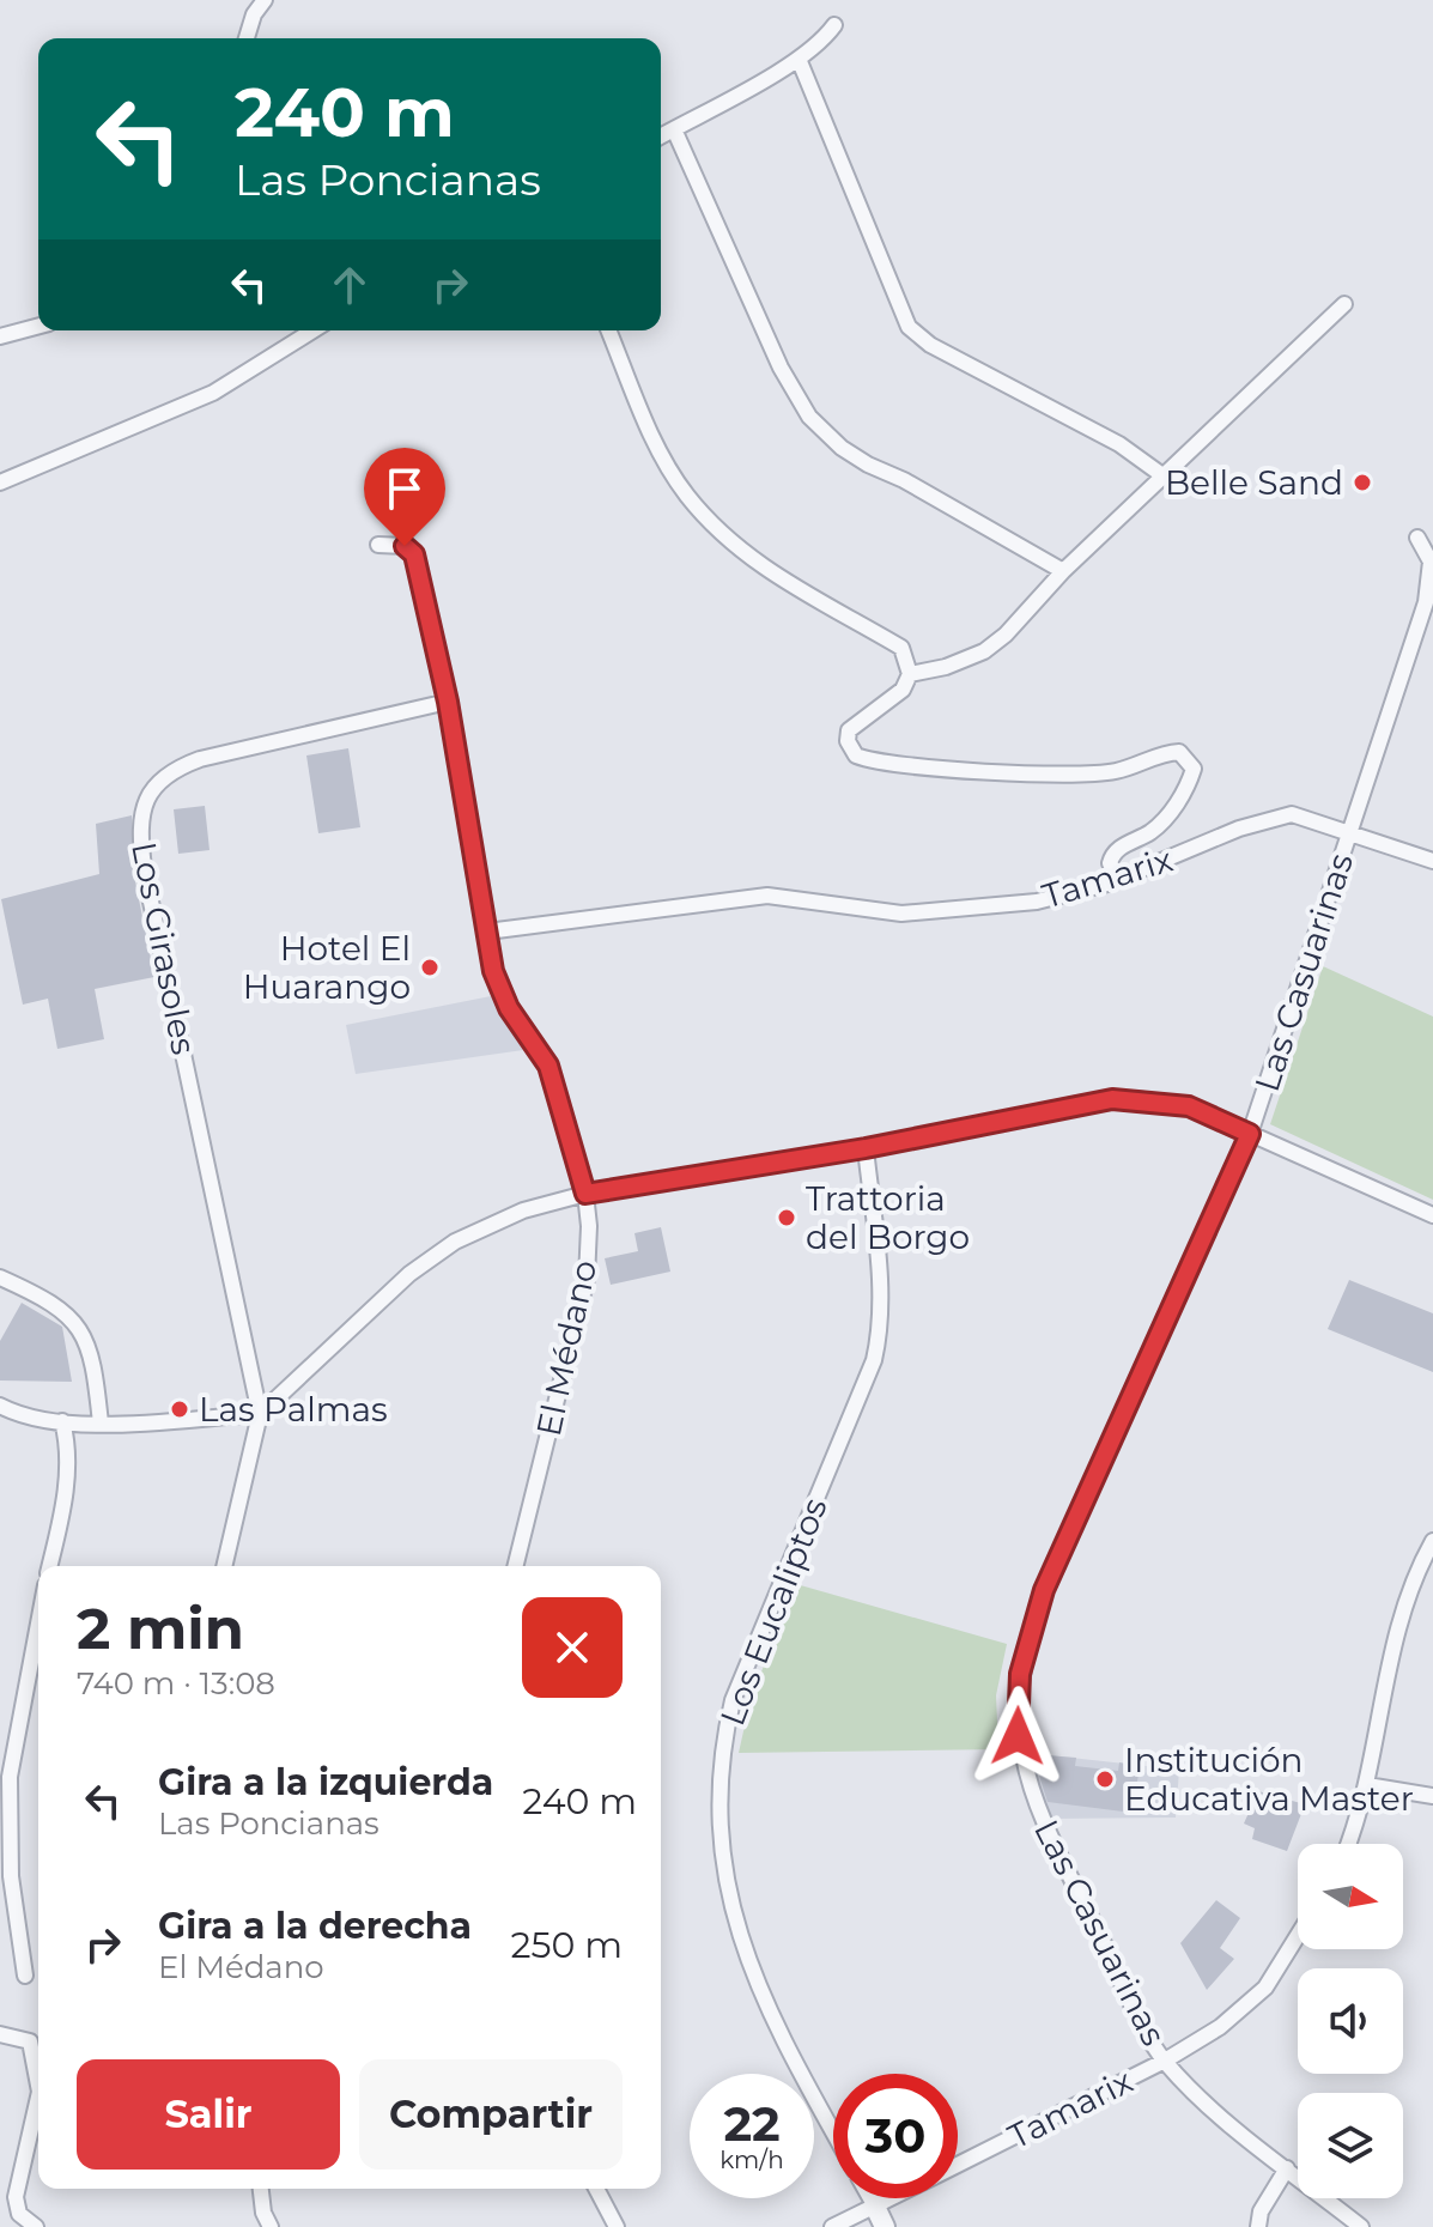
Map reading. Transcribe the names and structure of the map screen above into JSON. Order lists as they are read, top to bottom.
{
  "streets": {
    "street": [
      "Tamarix",
      "Los Girasoles",
      "Las Casuarinas",
      "El Médano",
      "Los Eucaliptos"
    ]
  },
  "crossings": [
    ["Tamarix", "Las Casuarinas"],
    ["Tamarix", "El Médano"],
    ["Tamarix", "Los Eucaliptos"],
    ["Los Girasoles", "El Médano"]
  ],
  "places": [
    "Belle Sand",
    "Hotel El Huarango",
    "Trattoria del Borgo",
    "Las Palmas",
    "Institución Educativa Master"
  ],
  "north": "right",
  "page": {
    "turn": ["240 m", "Las Poncianas"],
    "heading": ["2 min", "740 m · 13:08"],
    "list": [
      {
        "name": "Gira a la izquierda",
        "note": "Las Poncianas",
        "value": "240 m"
      },
      {
        "name": "Gira a la derecha",
        "note": "El Médano",
        "value": "250 m"
      }
    ],
    "buttons": ["Salir", "Compartir"],
    "speed": "22 km/h",
    "limit": "30"
  }
}
